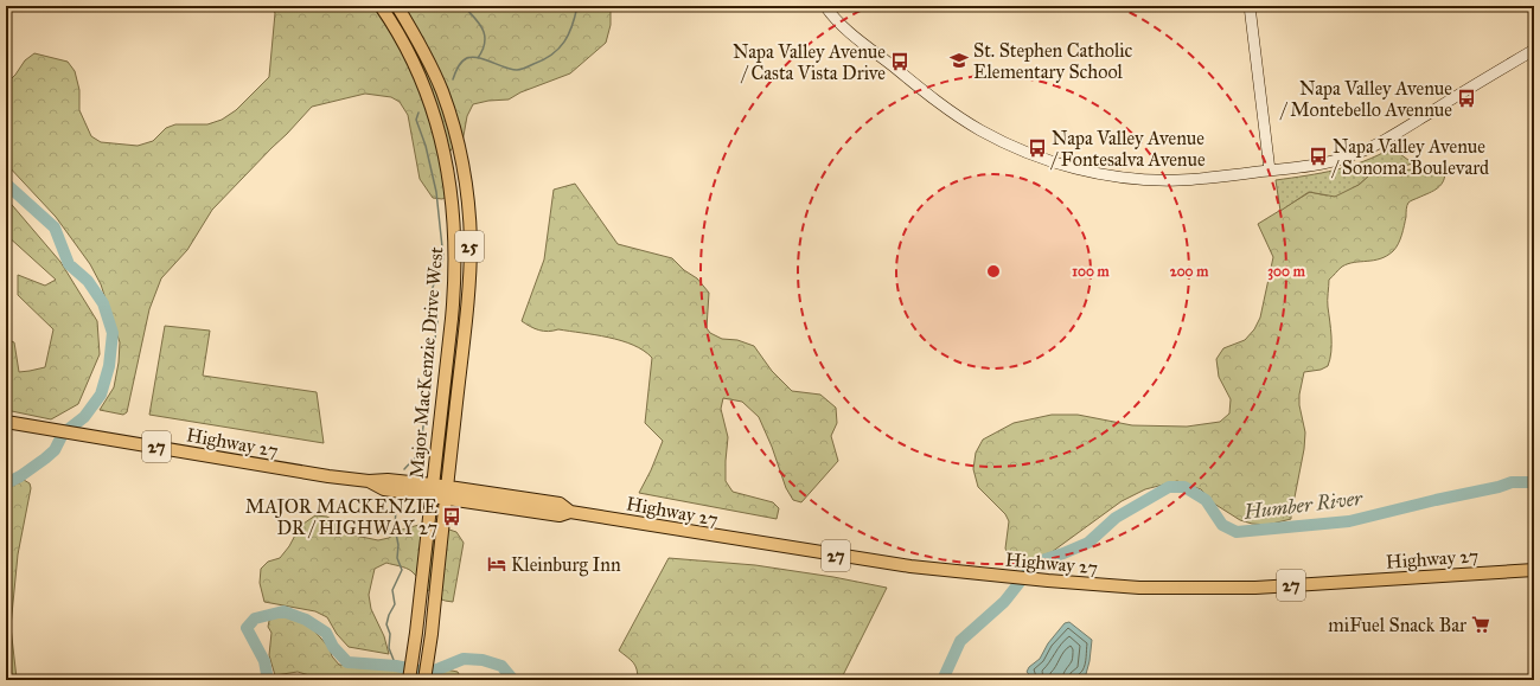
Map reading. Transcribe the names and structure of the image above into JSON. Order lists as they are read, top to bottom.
{
  "streets": {
    "main road": [
      "25",
      "Major MacKenzie Drive West",
      "Highway 27",
      "27"
    ]
  },
  "crossings": [
    ["Major MacKenzie Drive West", "Highway 27"]
  ],
  "water": ["Humber River"],
  "places": {
    "school or university": ["St. Stephen Catholic Elementary School"],
    "bus stop": [
      "Napa Valley Avenue / Casta Vista Drive",
      "Napa Valley Avenue / Montebello Avennue",
      "Napa Valley Avenue / Fontesalva Avenue",
      "Napa Valley Avenue / Sonoma Boulevard",
      "MAJOR MACKENZIE DR / HIGHWAY 27"
    ],
    "hotel": ["Kleinburg Inn"],
    "supermarket": ["miFuel Snack Bar"]
  },
  "rings": ["100 m", "200 m", "300 m"]
}
